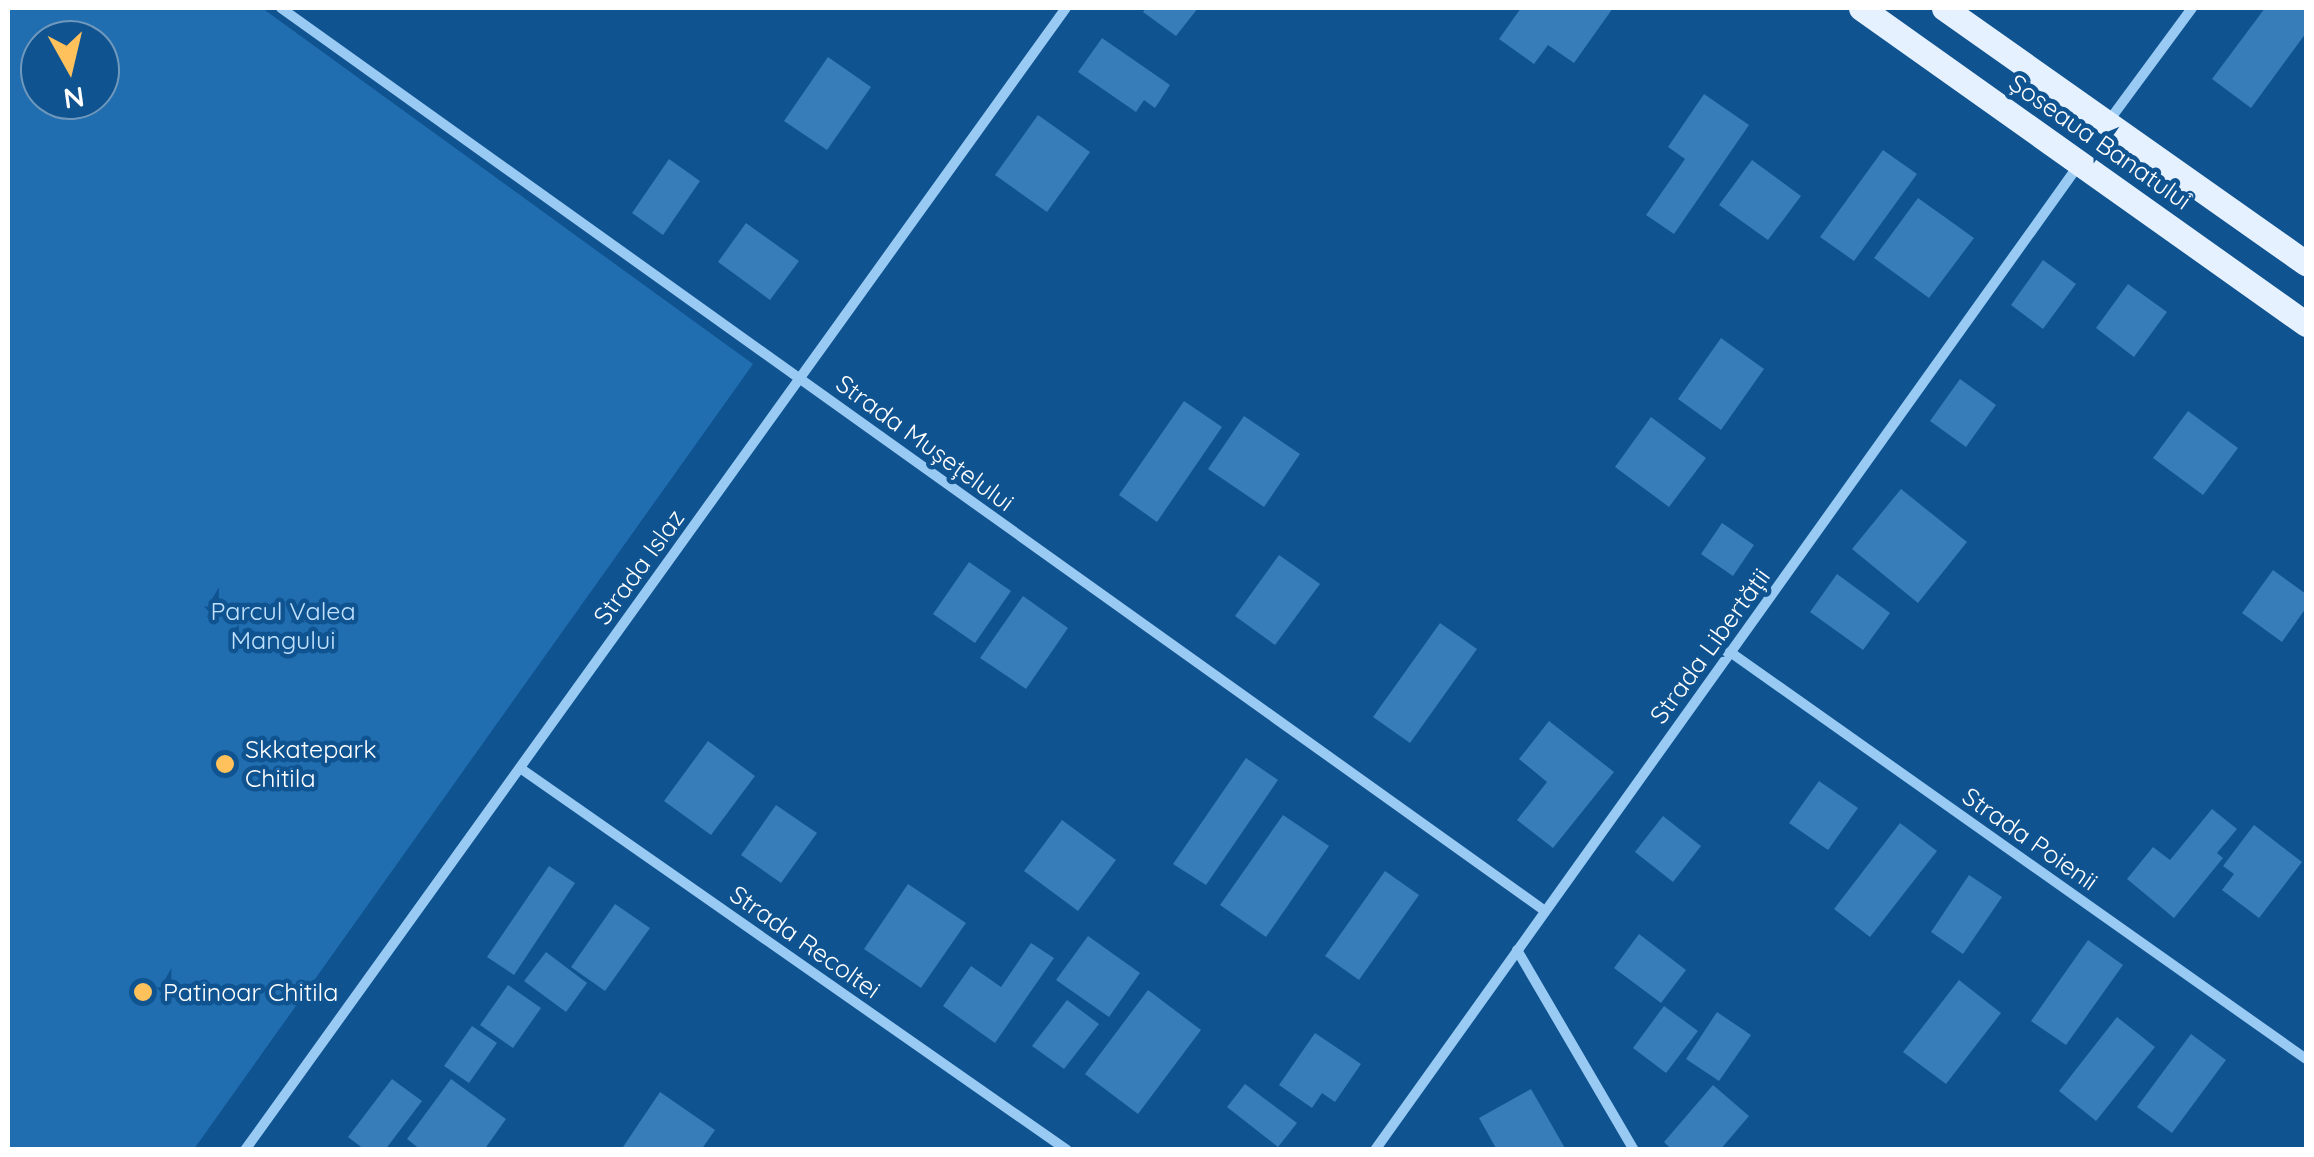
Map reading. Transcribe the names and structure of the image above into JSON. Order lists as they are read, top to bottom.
{
  "streets": {
    "main road": ["Șoseaua Banatului"],
    "street": [
      "Strada Mușețelului",
      "Strada Islaz",
      "Strada Libertății",
      "Strada Poienii",
      "Strada Recoltei"
    ]
  },
  "crossings": [
    ["Șoseaua Banatului", "Strada Libertății"],
    ["Strada Mușețelului", "Strada Islaz"],
    ["Strada Mușețelului", "Strada Libertății"],
    ["Strada Islaz", "Strada Recoltei"],
    ["Strada Libertății", "Strada Poienii"]
  ],
  "parks": ["Parcul Valea Mangului"],
  "places": ["Skkatepark Chitila", "Patinoar Chitila"],
  "north": "bottom"
}
